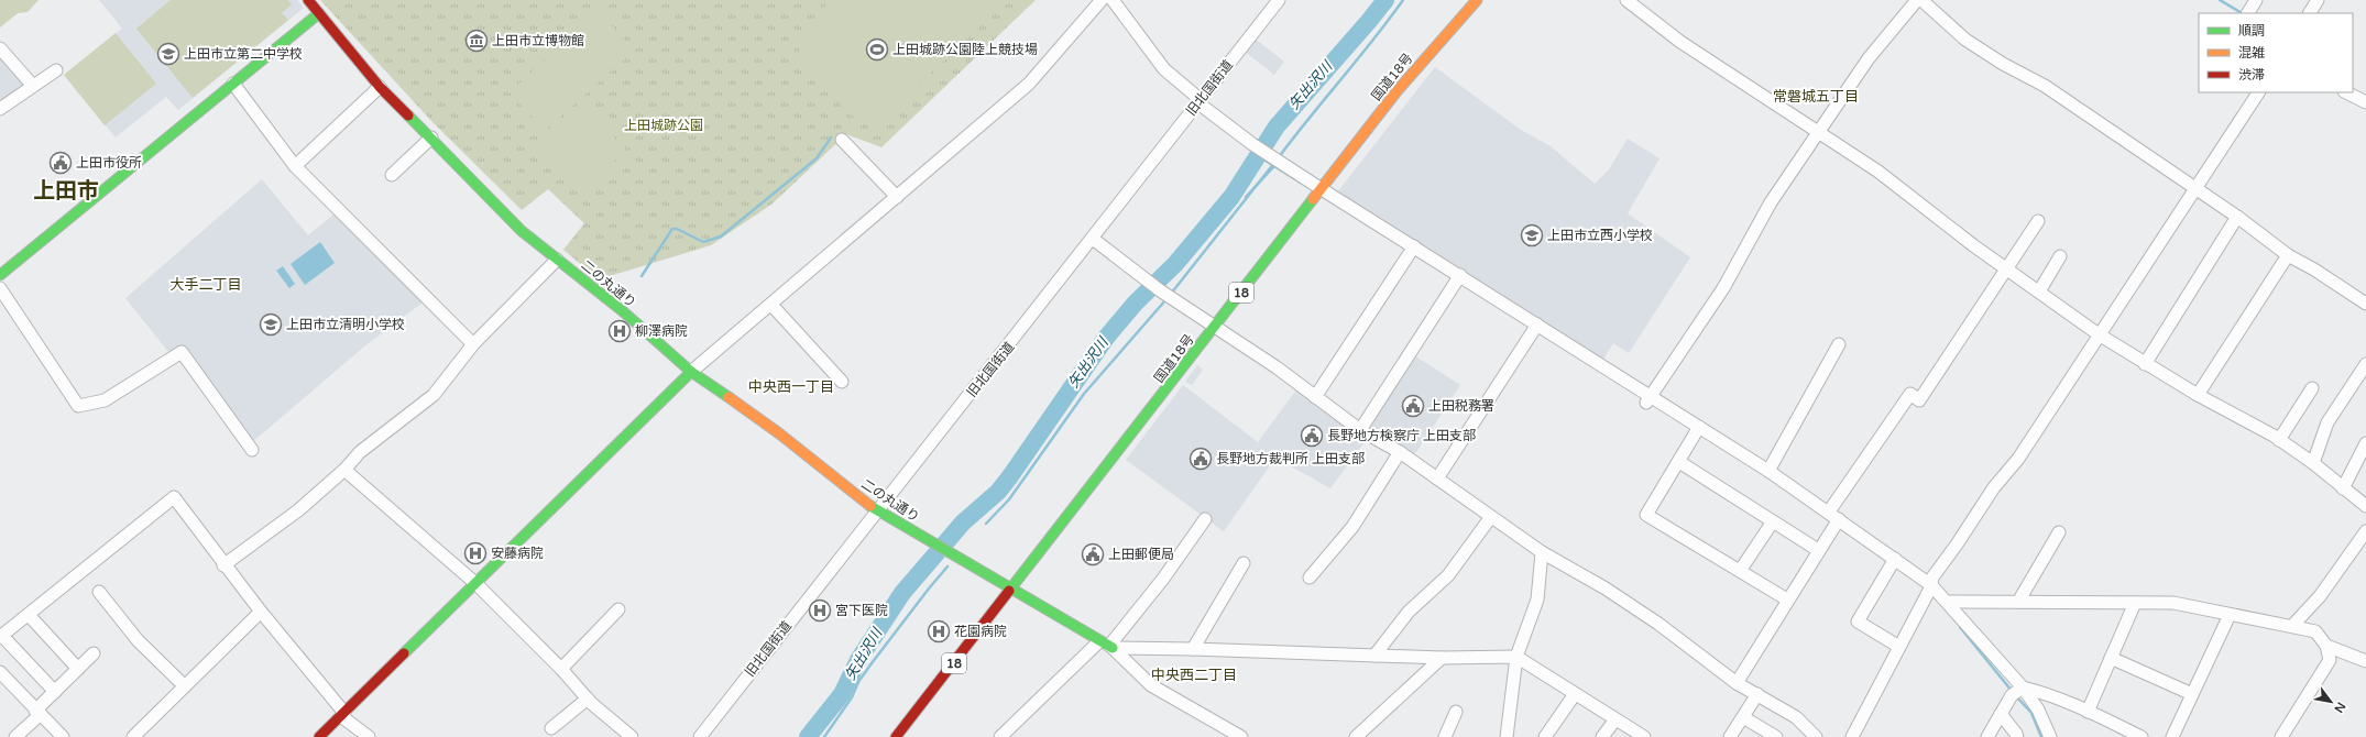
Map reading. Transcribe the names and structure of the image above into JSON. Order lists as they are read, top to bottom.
{
  "streets": {
    "main road": ["国道18号", "二の丸通り", "18"],
    "street": ["旧北国街道"]
  },
  "crossings": [
    ["国道18号", "二の丸通り"],
    ["旧北国街道", "二の丸通り"]
  ],
  "districts": [
    "常磐城五丁目",
    "上田市",
    "大手二丁目",
    "中央西一丁目",
    "中央西二丁目"
  ],
  "water": ["矢出沢川"],
  "parks": ["上田城跡公園"],
  "places": {
    "museum": ["上田市立博物館"],
    "sports": ["上田城跡公園陸上競技場"],
    "school or university": ["上田市立第二中学校", "上田市立西小学校", "上田市立清明小学校"],
    "public building": [
      "上田市役所",
      "上田税務署",
      "長野地方検察庁 上田支部",
      "長野地方裁判所 上田支部",
      "上田郵便局"
    ],
    "hospital": [
      "柳澤病院",
      "安藤病院",
      "宮下医院",
      "花園病院"
    ]
  },
  "legend": ["順調", "混雑", "渋滞"],
  "north": "bottom right"
}
